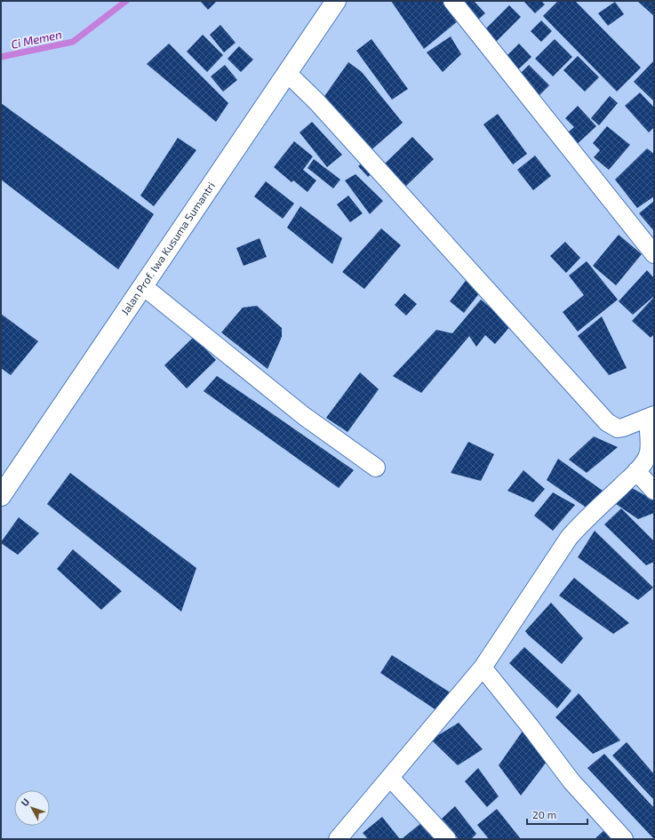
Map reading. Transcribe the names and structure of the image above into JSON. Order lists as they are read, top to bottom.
{
  "streets": {
    "main road": ["Jalan Prof. Iwa Kusuma Sumantri"]
  },
  "water": ["Ci Memen"],
  "scale_bar": "20 m",
  "north": "top left"
}
